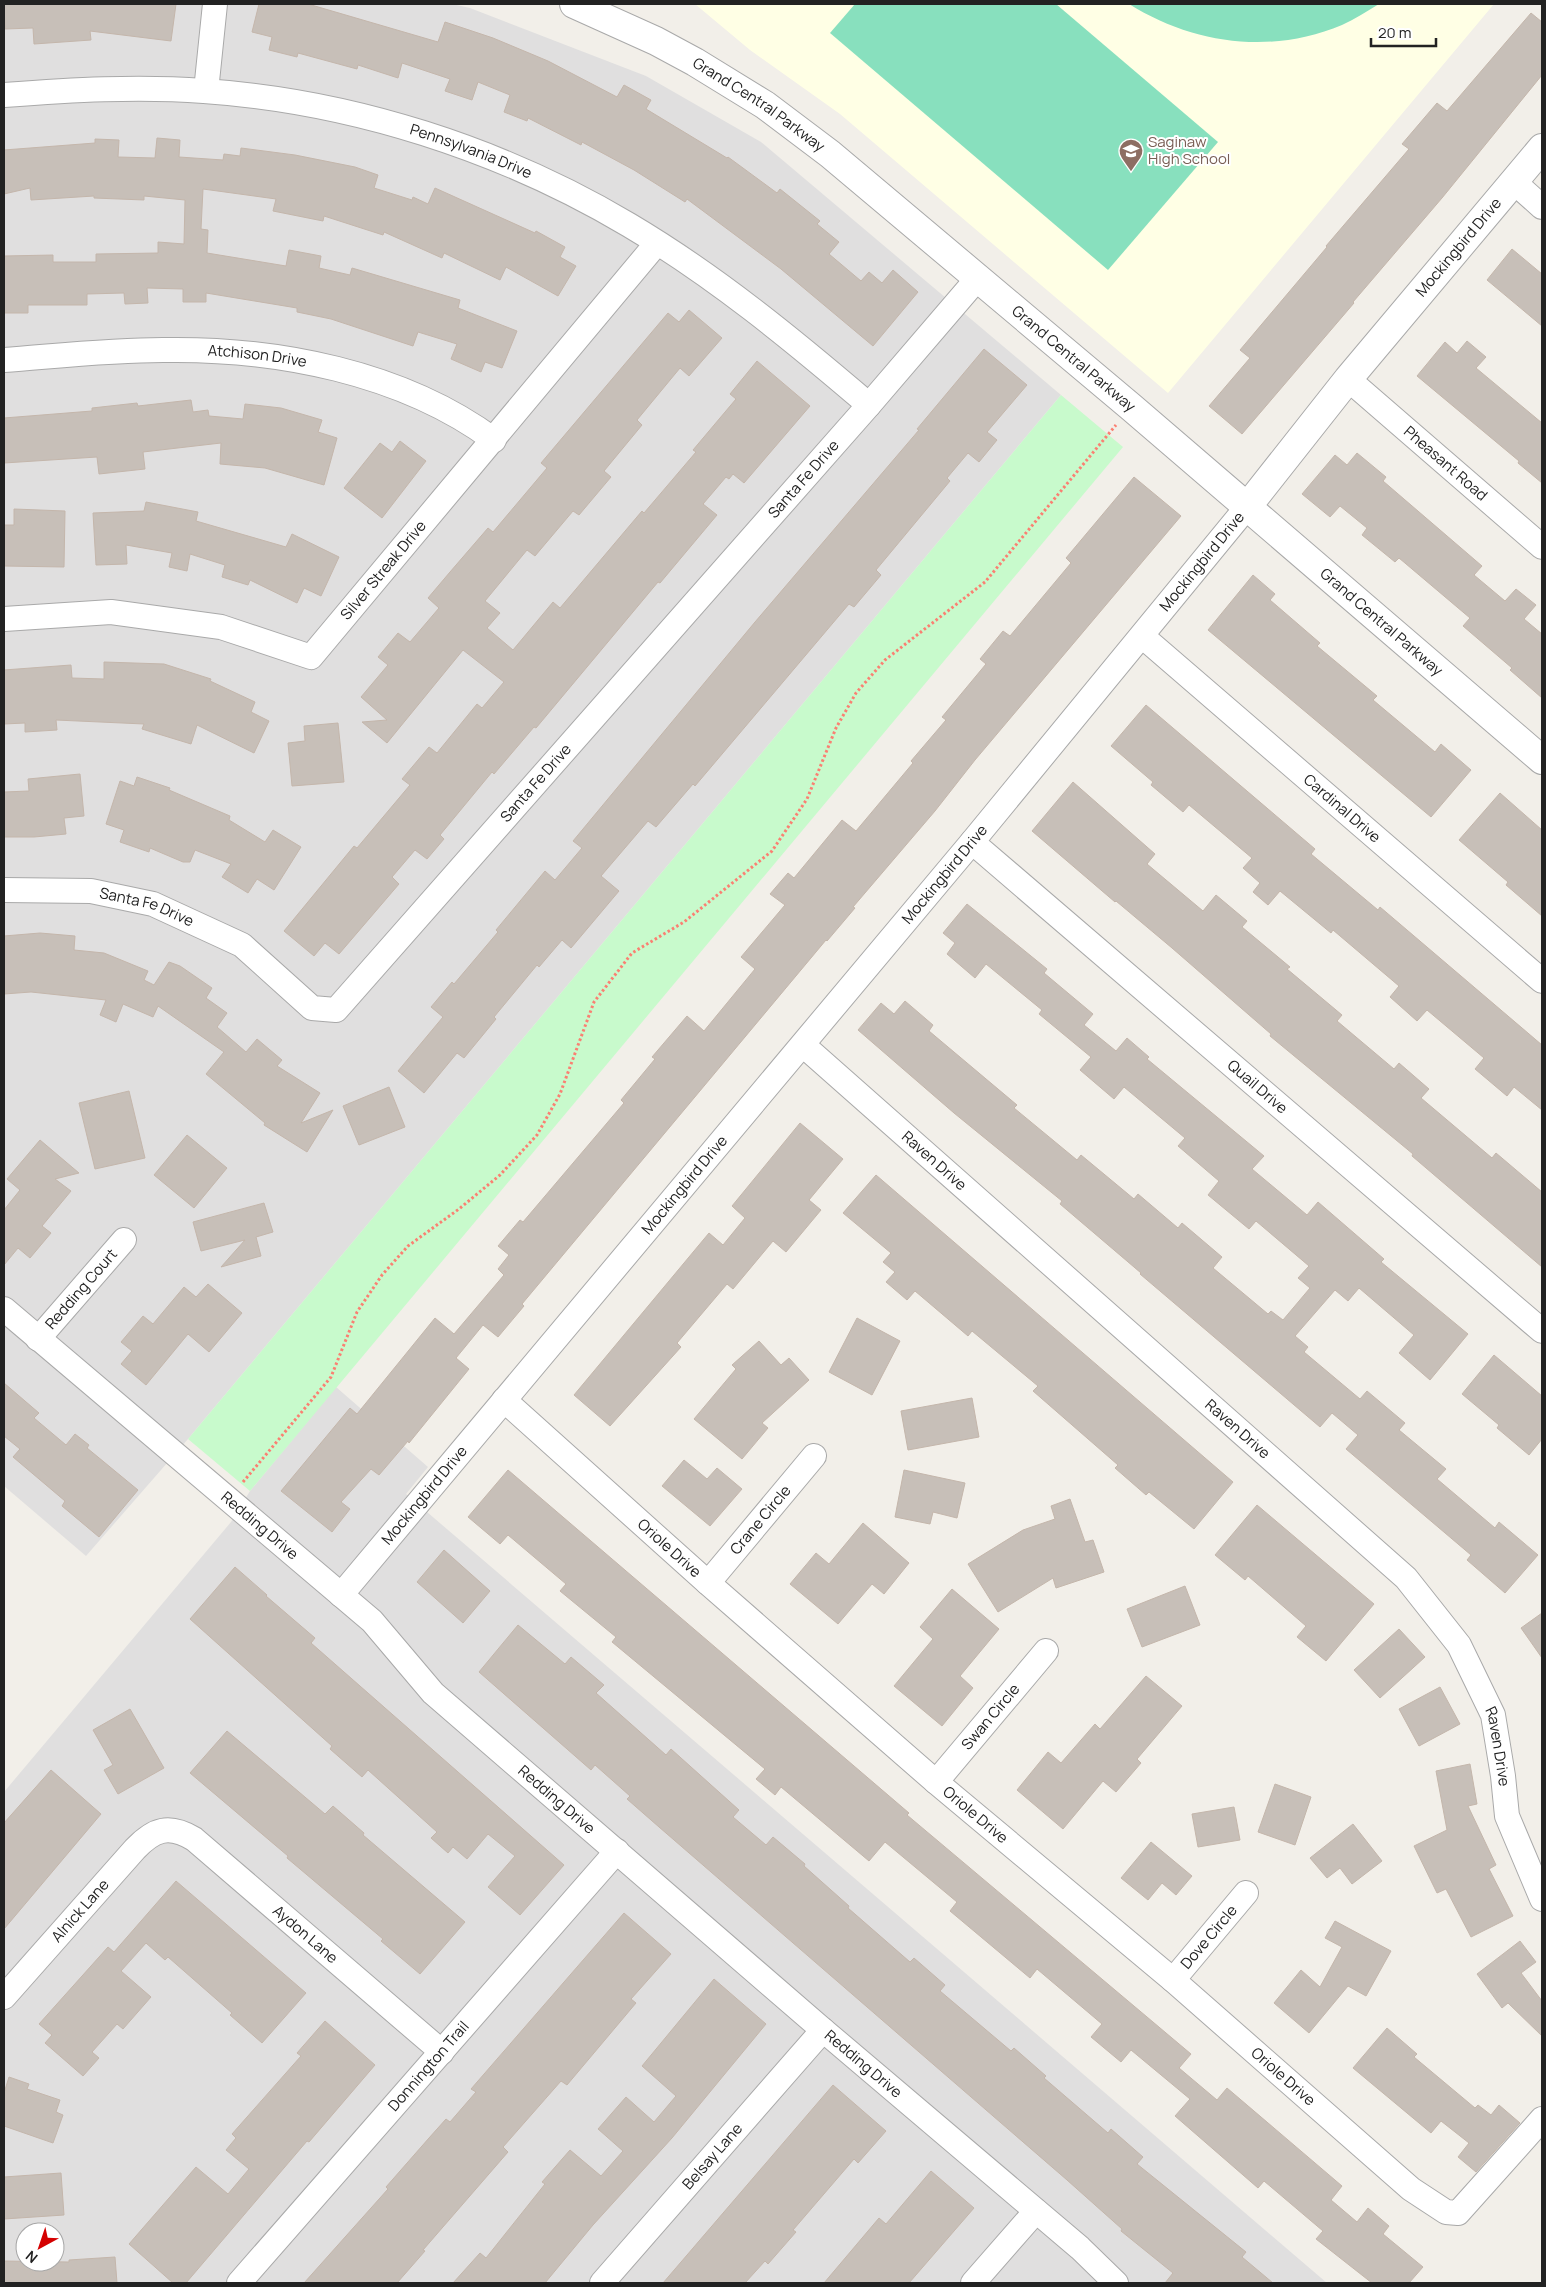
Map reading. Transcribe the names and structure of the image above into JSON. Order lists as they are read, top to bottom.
{
  "streets": {
    "street": [
      "Grand Central Parkway",
      "Pennsylvania Drive",
      "Mockingbird Drive",
      "Atchison Drive",
      "Pheasant Road",
      "Santa Fe Drive",
      "Silver Streak Drive",
      "Cardinal Drive",
      "Quail Drive",
      "Raven Drive",
      "Redding Court",
      "Crane Circle",
      "Redding Drive",
      "Oriole Drive",
      "Swan Circle",
      "Alnick Lane",
      "Aydon Lane",
      "Dove Circle",
      "Donnington Trail",
      "Belsay Lane"
    ]
  },
  "crossings": [
    ["Grand Central Parkway", "Mockingbird Drive"],
    ["Grand Central Parkway", "Santa Fe Drive"],
    ["Pennsylvania Drive", "Santa Fe Drive"],
    ["Pennsylvania Drive", "Silver Streak Drive"],
    ["Mockingbird Drive", "Pheasant Road"],
    ["Mockingbird Drive", "Cardinal Drive"],
    ["Mockingbird Drive", "Quail Drive"],
    ["Mockingbird Drive", "Raven Drive"],
    ["Mockingbird Drive", "Redding Drive"],
    ["Mockingbird Drive", "Oriole Drive"],
    ["Atchison Drive", "Silver Streak Drive"],
    ["Redding Court", "Redding Drive"],
    ["Crane Circle", "Oriole Drive"],
    ["Redding Drive", "Donnington Trail"],
    ["Redding Drive", "Belsay Lane"],
    ["Oriole Drive", "Swan Circle"],
    ["Oriole Drive", "Dove Circle"],
    ["Alnick Lane", "Aydon Lane"],
    ["Aydon Lane", "Donnington Trail"]
  ],
  "places": {
    "school or university": ["Saginaw High School"]
  },
  "scale_bar": "20 m",
  "north": "bottom left"
}
